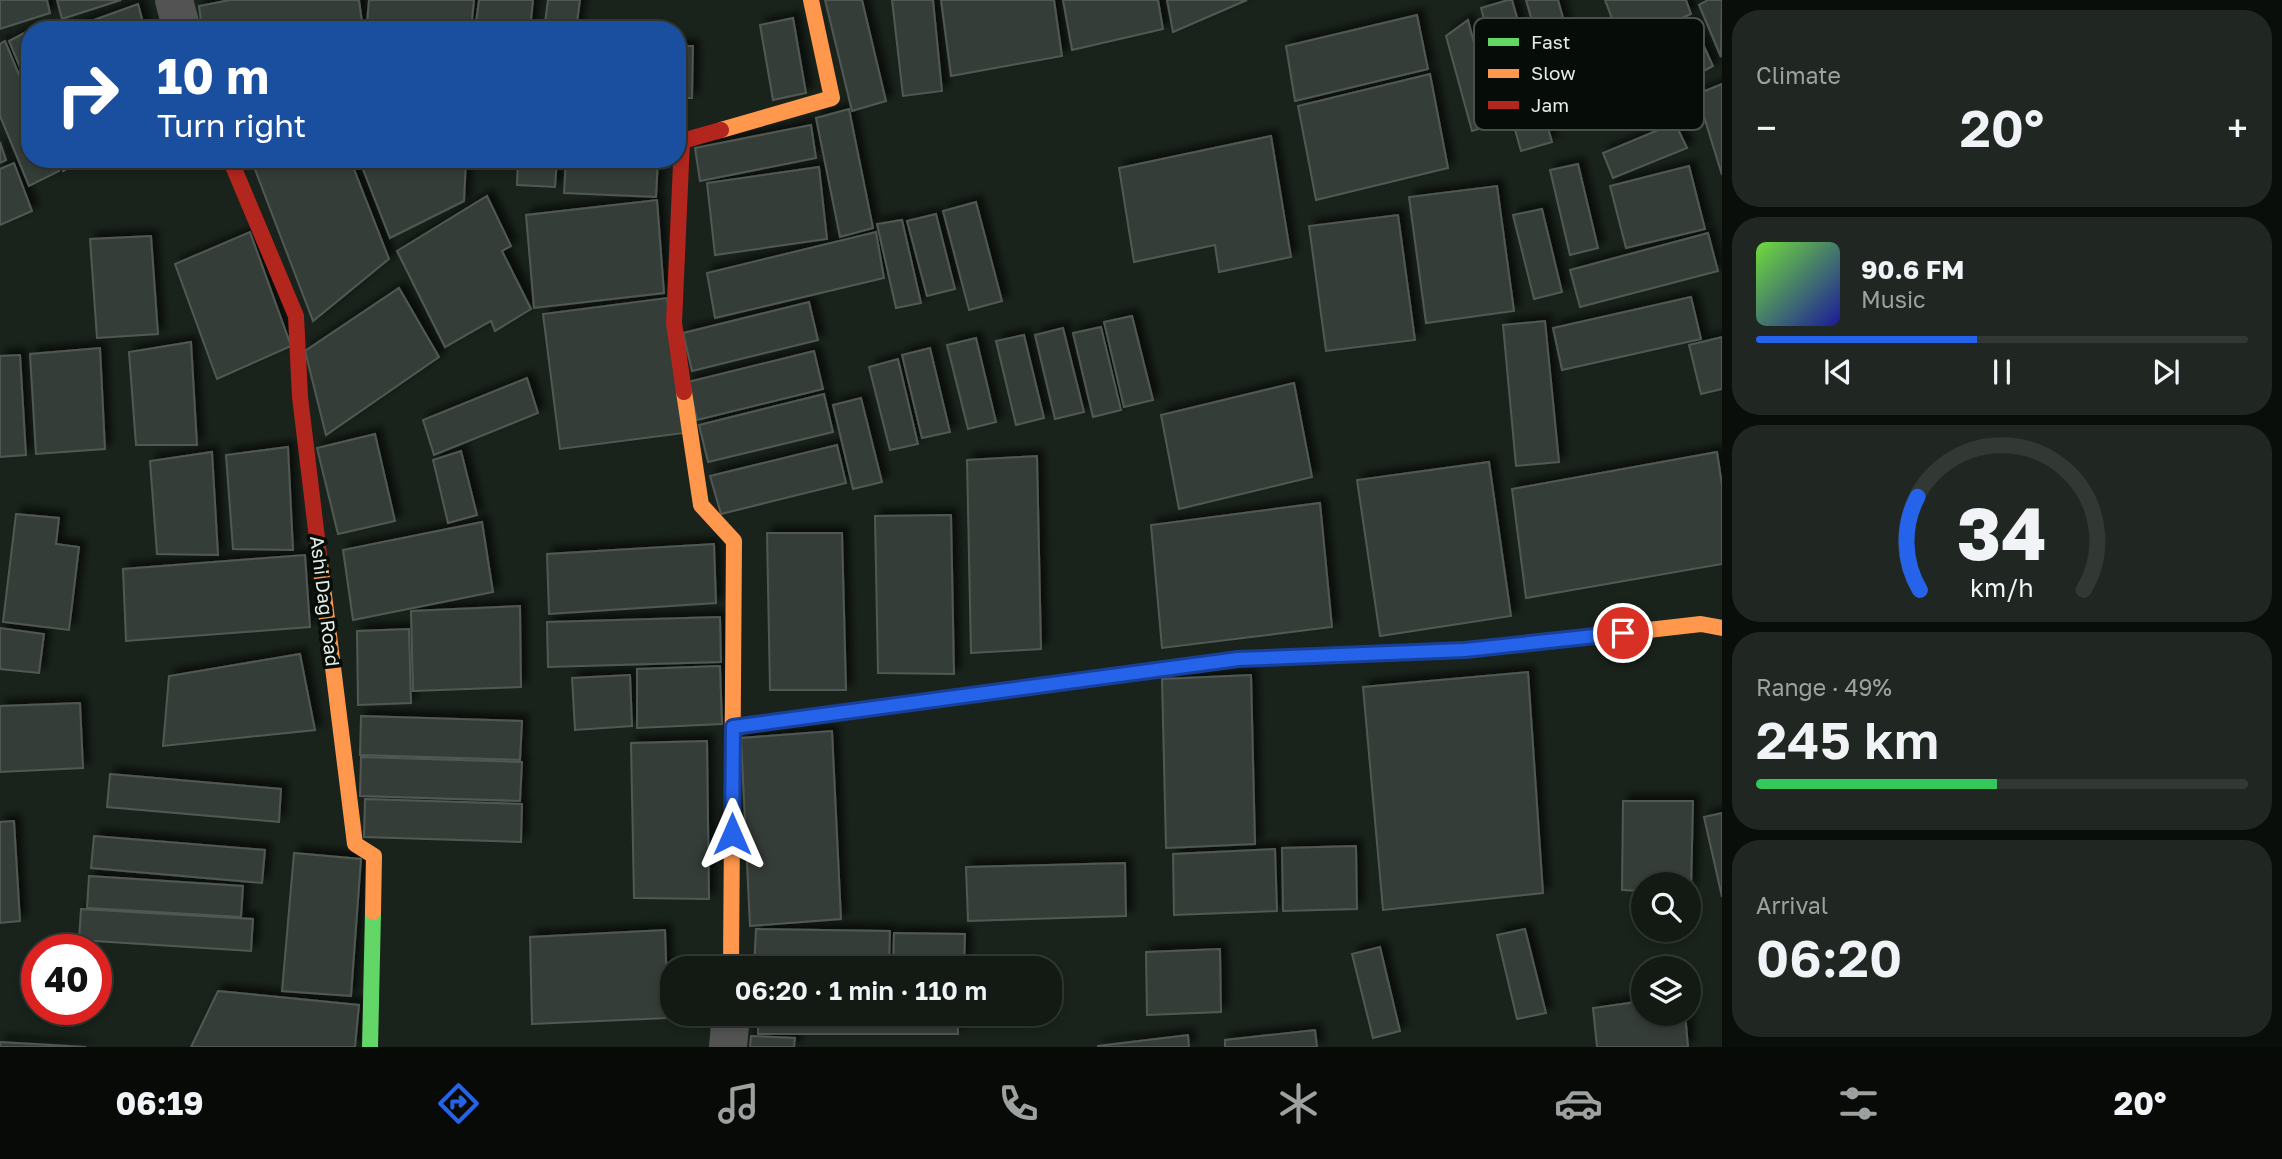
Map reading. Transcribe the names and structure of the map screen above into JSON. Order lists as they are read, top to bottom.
{
  "streets": {
    "street": ["Ashi Dag Road"]
  },
  "legend": ["Fast", "Slow", "Jam"],
  "page": {
    "tile": [
      "Climate",
      ["Range · 49%", "245 km"],
      ["Arrival", "06:20"]
    ],
    "turn": ["10 m", "Turn right"],
    "heat": ["−", "20°", "+"],
    "song": ["90.6 FM", "Music"],
    "limit": "40",
    "trip": "06:20 · 1 min · 110 m",
    "tabs": ["06:19", "20°"],
    "gauge": ["34", "km/h"]
  }
}
